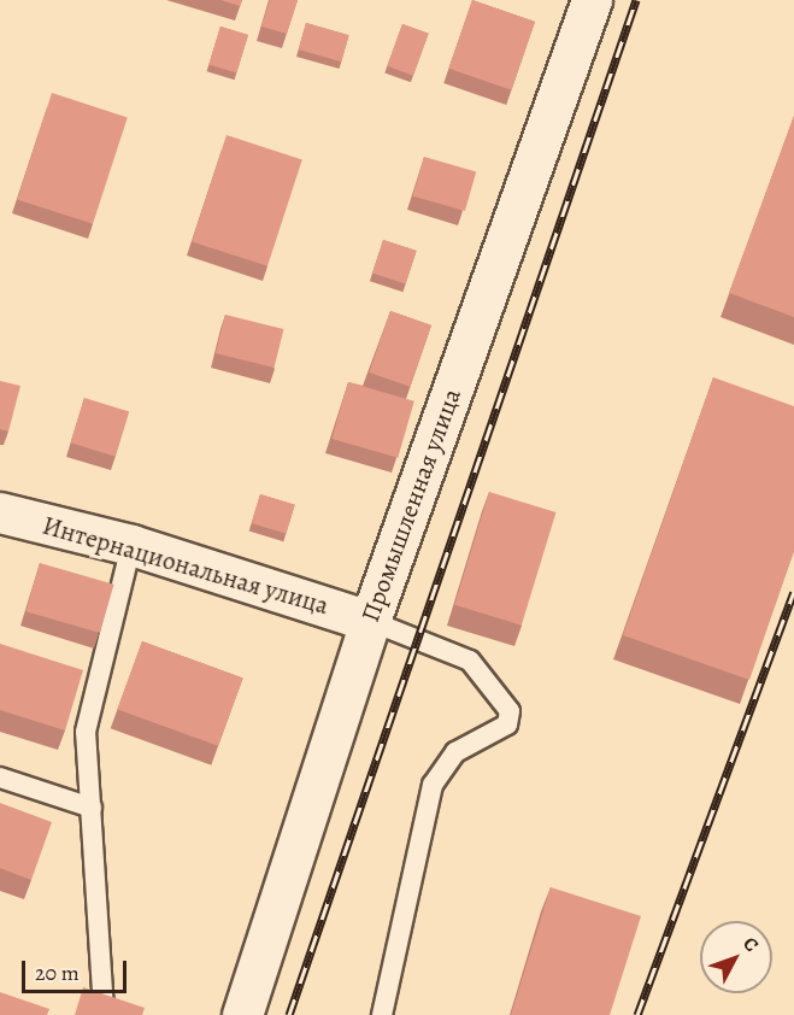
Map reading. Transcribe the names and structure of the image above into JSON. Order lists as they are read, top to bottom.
{
  "streets": {
    "street": ["Промышленная улица", "Интернациональная улица"]
  },
  "crossings": [
    ["Промышленная улица", "Интернациональная улица"]
  ],
  "scale_bar": "20 m",
  "north": "top right"
}
